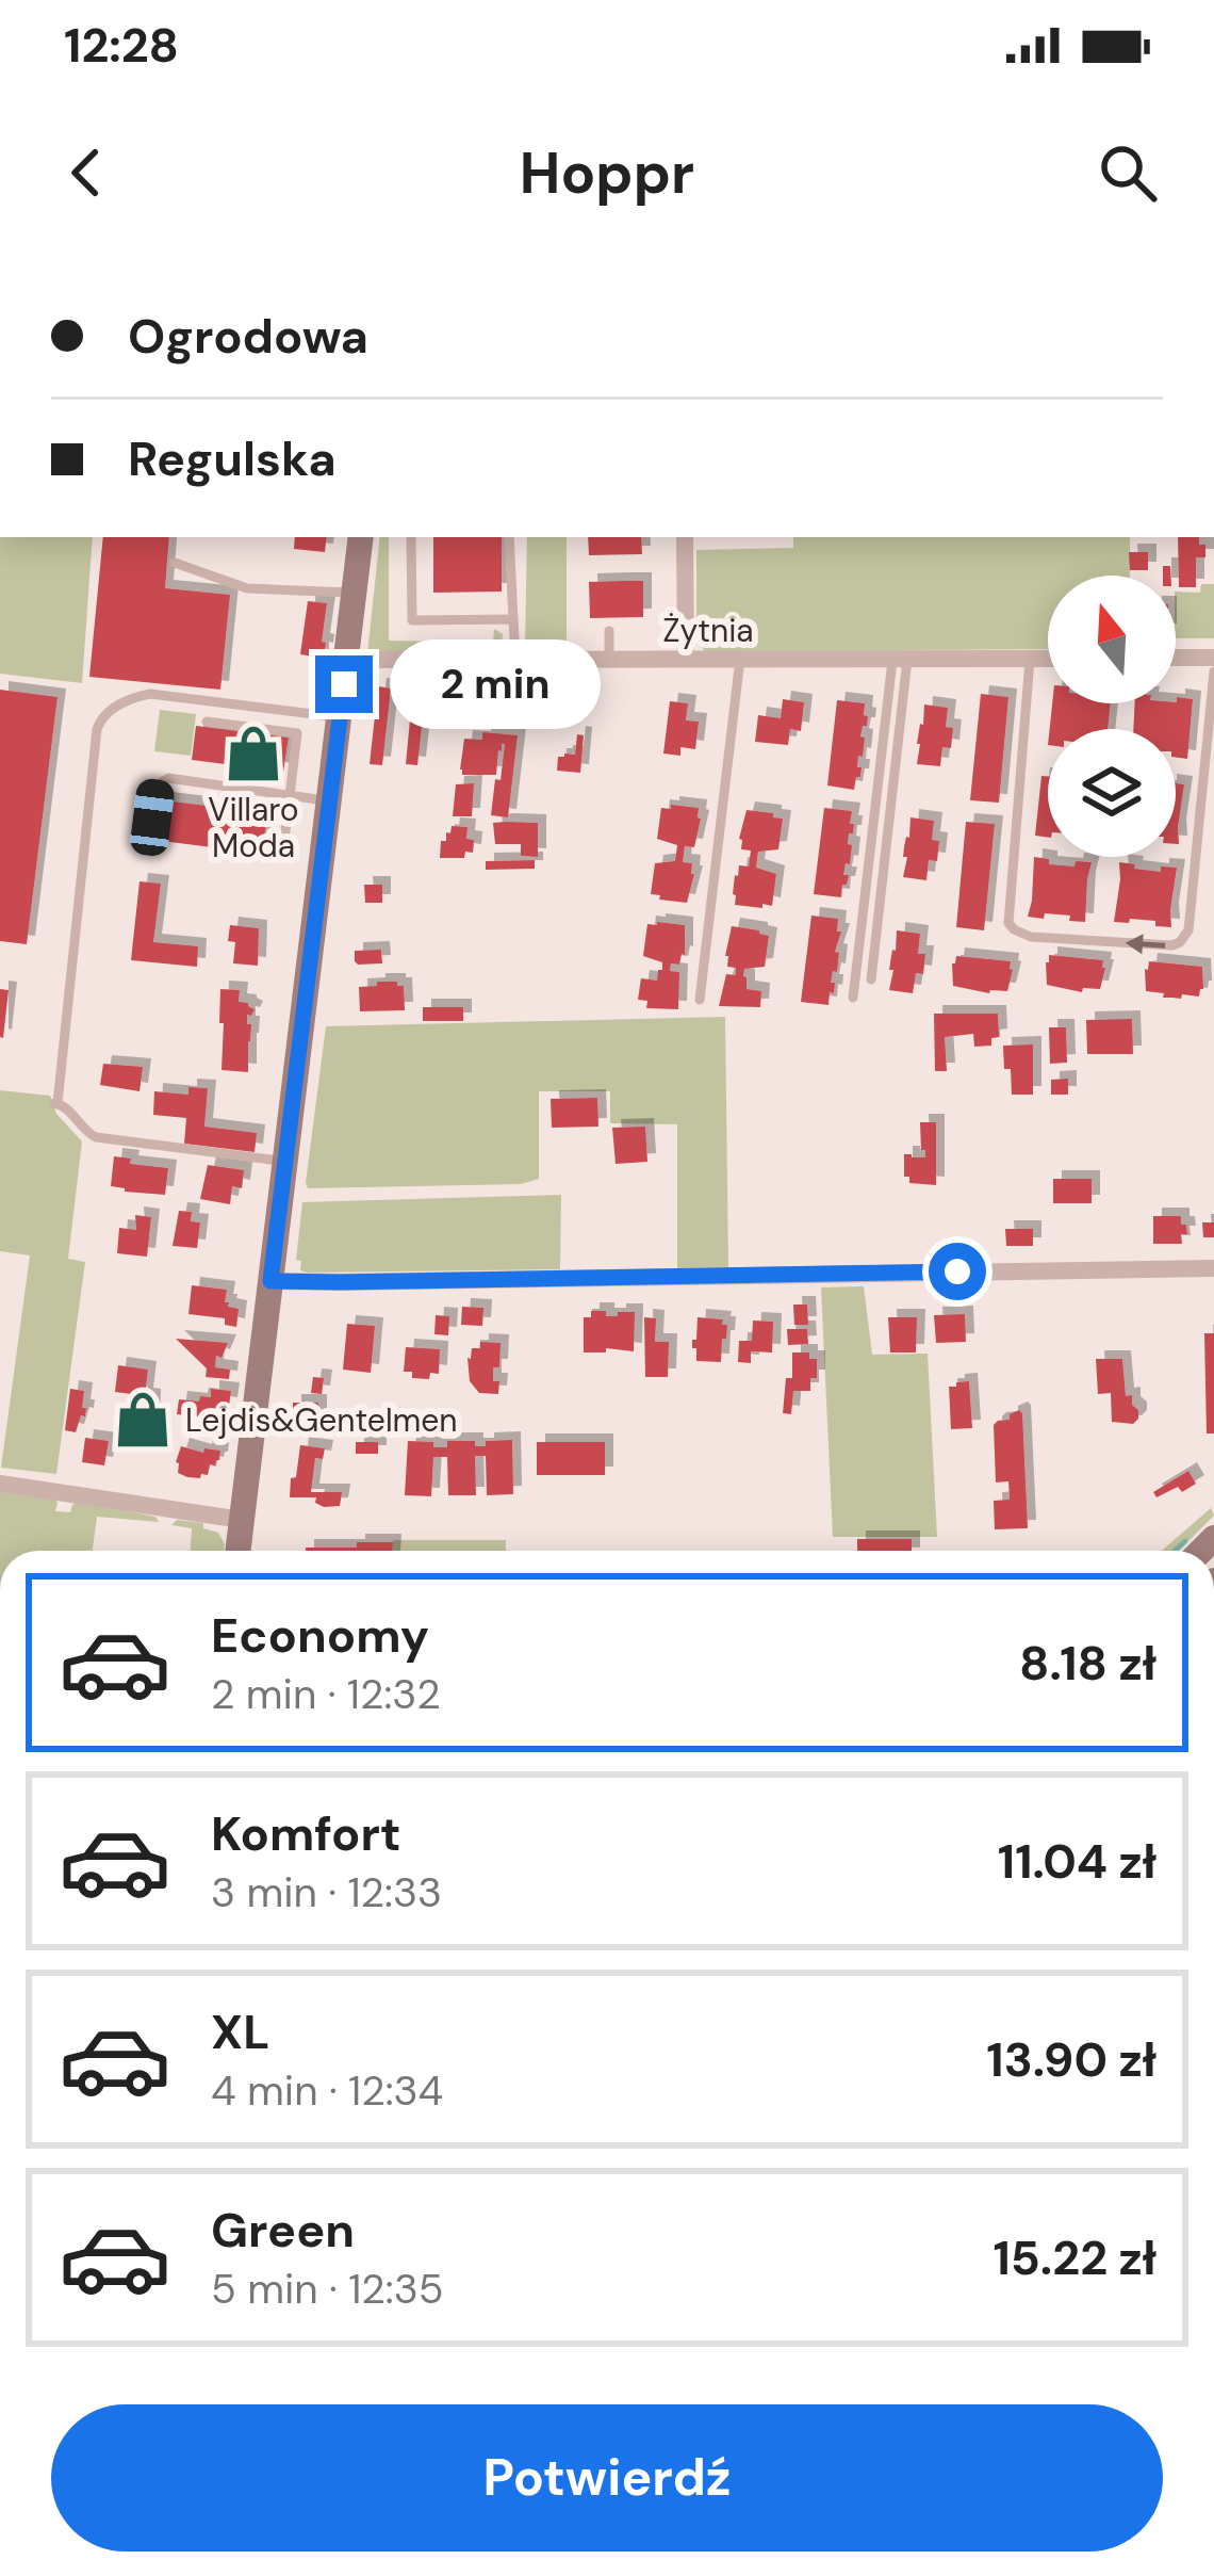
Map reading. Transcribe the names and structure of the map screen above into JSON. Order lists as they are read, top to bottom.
{
  "streets": {
    "street": ["Żytnia"]
  },
  "places": {
    "shop": ["Villaro Moda", "Lejdis&Gentelmen"]
  },
  "north": "top",
  "page": {
    "status": "12:28",
    "header": "Hoppr",
    "banner": ["Ogrodowa", "Regulska"],
    "bubble": "2 min",
    "list": [
      {
        "name": "Economy",
        "note": "2 min · 12:32",
        "value": "8.18 zł"
      },
      {
        "name": "Komfort",
        "note": "3 min · 12:33",
        "value": "11.04 zł"
      },
      {
        "name": "XL",
        "note": "4 min · 12:34",
        "value": "13.90 zł"
      },
      {
        "name": "Green",
        "note": "5 min · 12:35",
        "value": "15.22 zł"
      }
    ],
    "buttons": "Potwierdź"
  }
}
